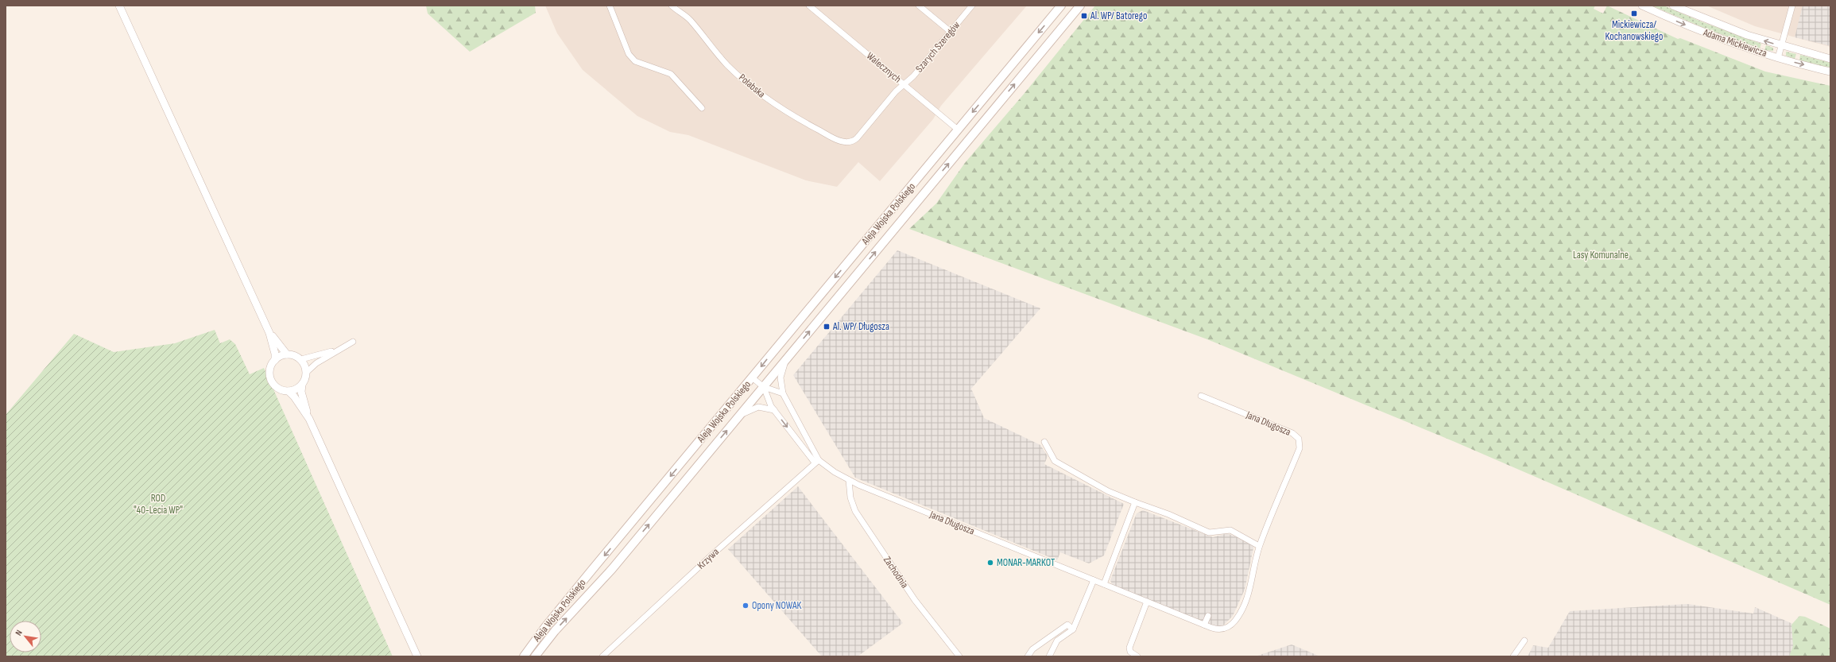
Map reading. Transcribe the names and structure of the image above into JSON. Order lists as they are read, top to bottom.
{
  "streets": {
    "main road": ["Aleja Wojska Polskiego"],
    "street": [
      "Adama Mickiewicza",
      "Szarych Szeregów",
      "Walecznych",
      "Połabska",
      "Jana Długosza",
      "Krzywa",
      "Zachodnia"
    ]
  },
  "crossings": [
    ["Szarych Szeregów", "Walecznych"],
    ["Szarych Szeregów", "Połabska"],
    ["Walecznych", "Aleja Wojska Polskiego"],
    ["Jana Długosza", "Krzywa"],
    ["Jana Długosza", "Zachodnia"]
  ],
  "parks": ["Lasy Komunalne", "ROD \"40-Lecia WP\""],
  "places": {
    "transit": ["Mickiewicza/ Kochanowskiego", "Al. WP/ Batorego", "Al. WP/ Długosza"],
    "other": ["MONAR-MARKOT", "Opony NOWAK"]
  },
  "north": "top left"
}
